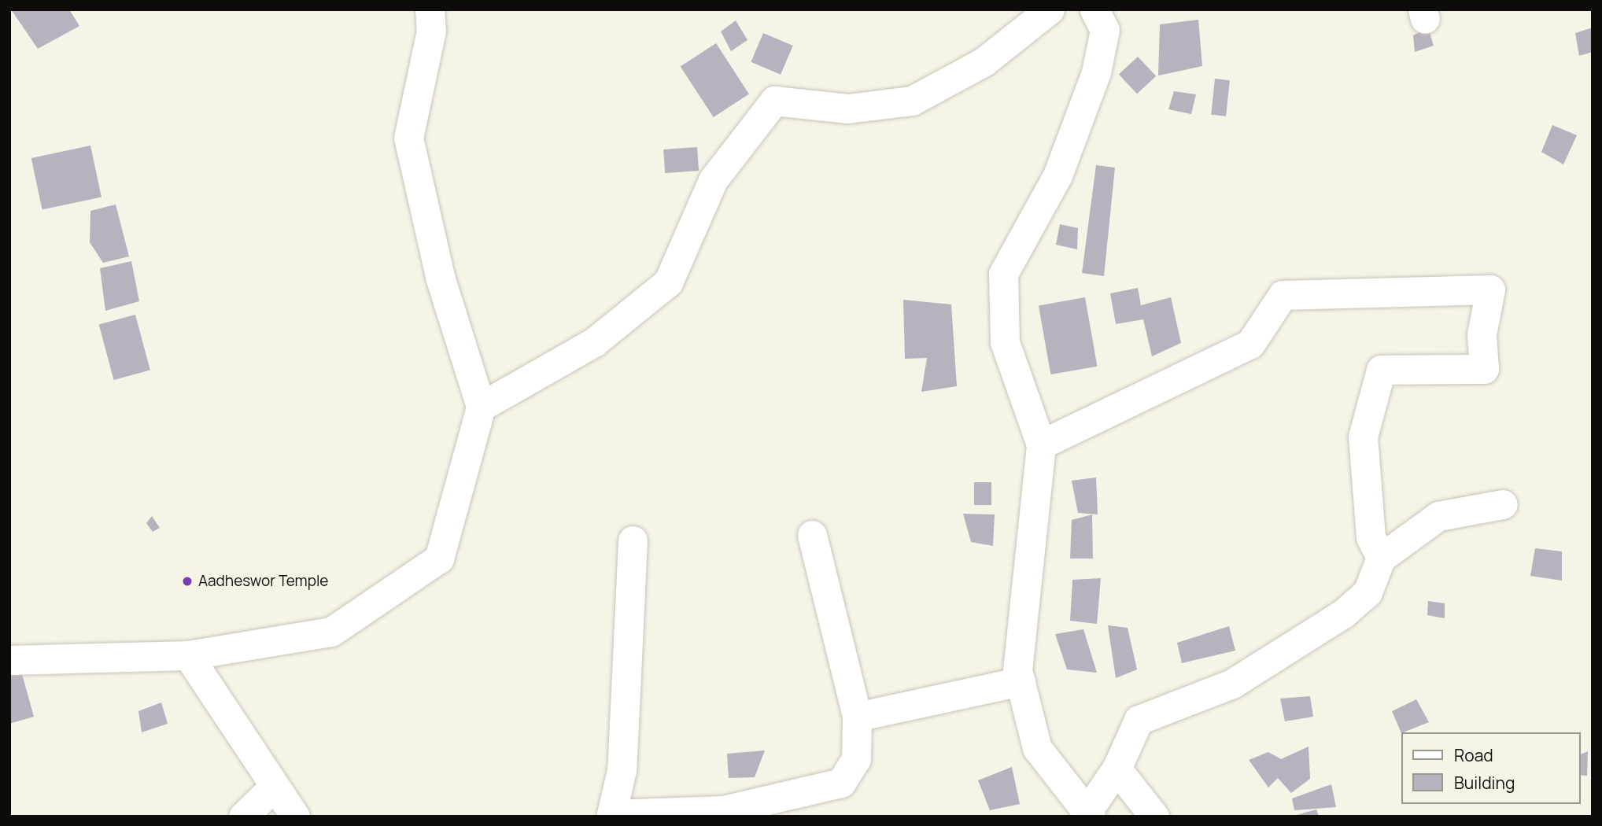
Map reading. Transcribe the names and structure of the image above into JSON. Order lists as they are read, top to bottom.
{
  "places": ["Aadheswor Temple"],
  "legend": ["Road", "Building"]
}
